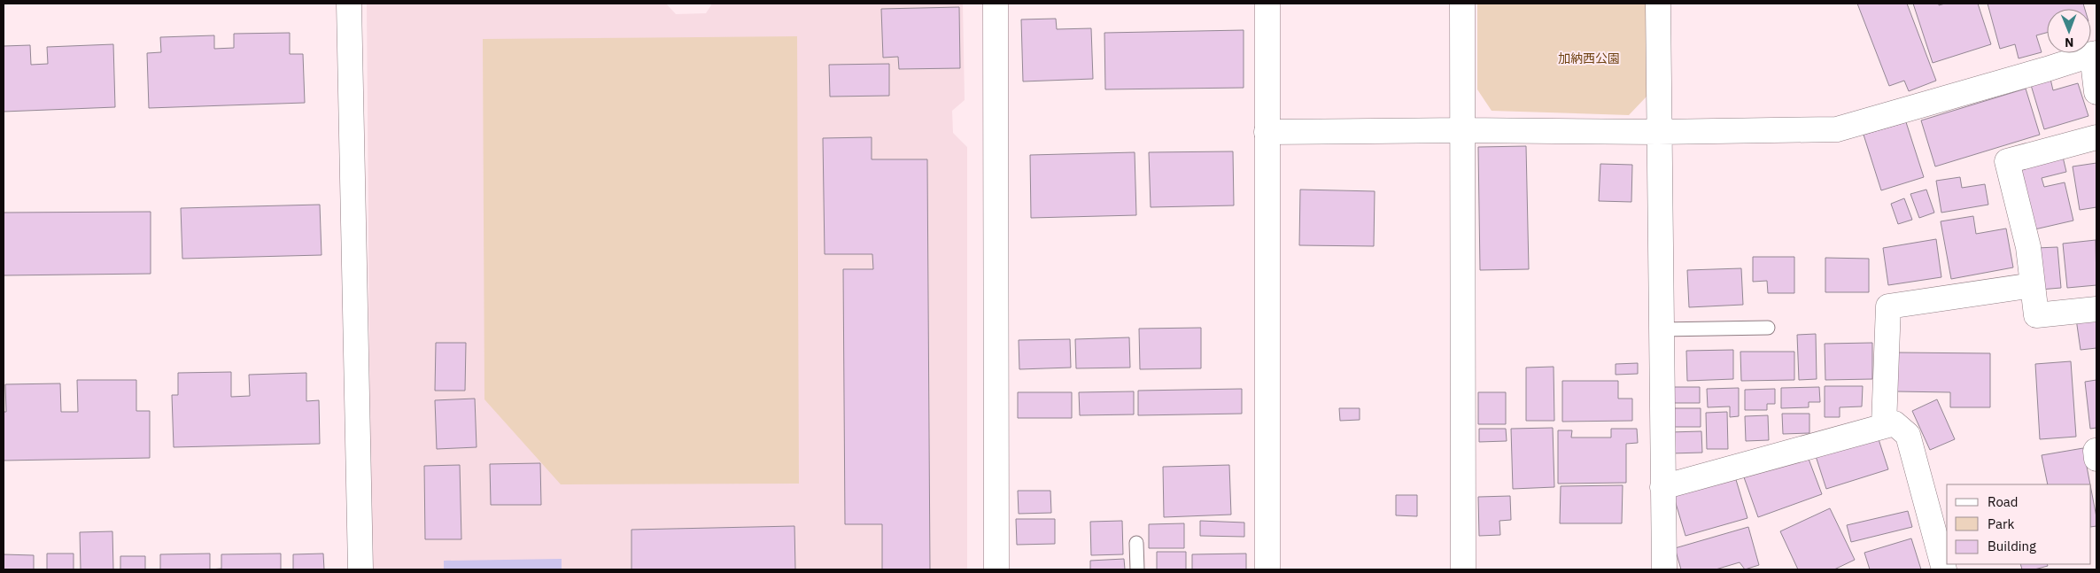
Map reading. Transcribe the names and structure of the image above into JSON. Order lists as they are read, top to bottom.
{
  "parks": ["加納西公園"],
  "legend": ["Road", "Park", "Building"],
  "north": "bottom"
}
